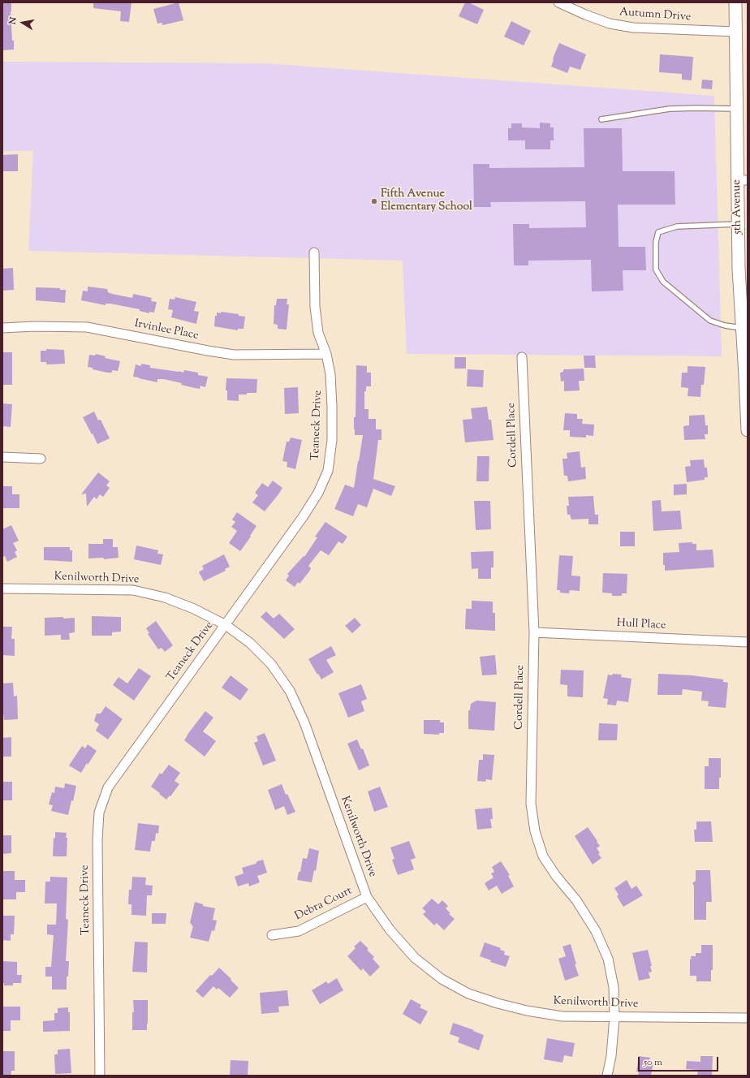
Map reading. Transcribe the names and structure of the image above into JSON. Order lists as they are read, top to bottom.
{
  "streets": {
    "street": [
      "Autumn Drive",
      "5th Avenue",
      "Irvinlee Place",
      "Teaneck Drive",
      "Cordell Place",
      "Kenilworth Drive",
      "Hull Place",
      "Debra Court"
    ]
  },
  "crossings": [
    ["Autumn Drive", "5th Avenue"],
    ["Irvinlee Place", "Teaneck Drive"],
    ["Teaneck Drive", "Kenilworth Drive"],
    ["Cordell Place", "Kenilworth Drive"],
    ["Cordell Place", "Hull Place"],
    ["Kenilworth Drive", "Debra Court"]
  ],
  "places": ["Fifth Avenue Elementary School"],
  "scale_bar": "50 m",
  "north": "left"
}
